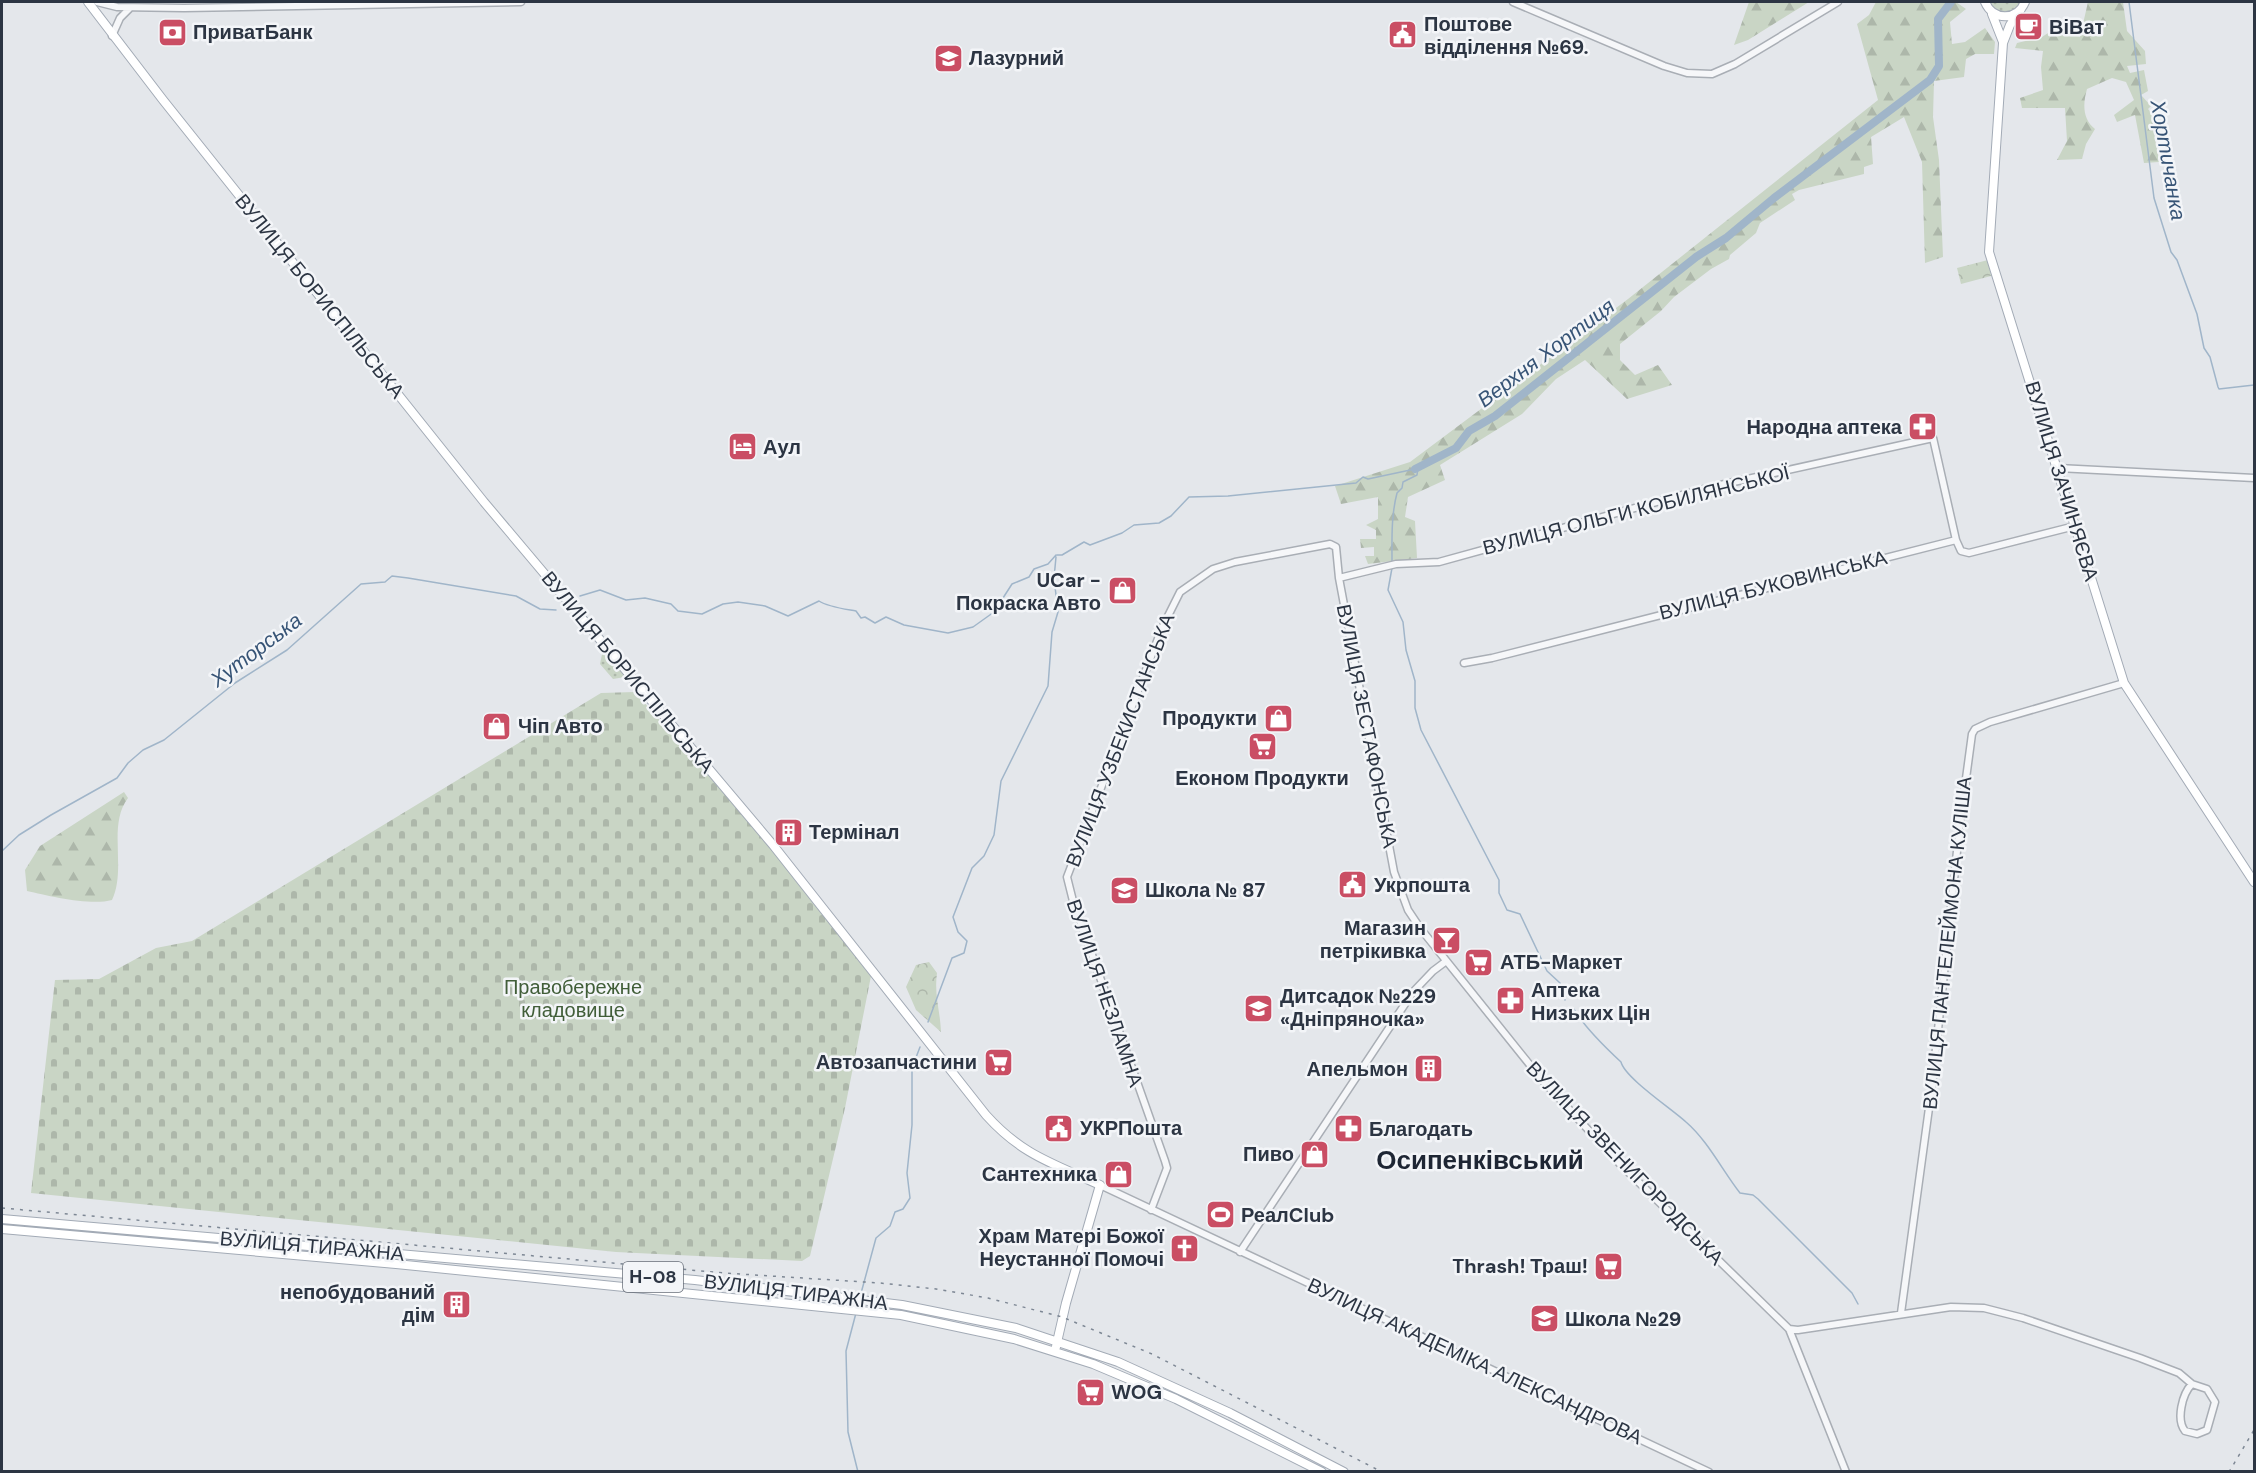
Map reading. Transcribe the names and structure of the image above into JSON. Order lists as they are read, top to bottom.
{
  "streets": {
    "main road": [
      "ВУЛИЦЯ БОРИСПІЛЬСЬКА",
      "ВУЛИЦЯ ЗАЧИНЯЄВА",
      "ВУЛИЦЯ ТИРАЖНА",
      "Н-08"
    ],
    "street": [
      "ВУЛИЦЯ ОЛЬГИ КОБИЛЯНСЬКОЇ",
      "ВУЛИЦЯ БУКОВИНСЬКА",
      "ВУЛИЦЯ ЗЕСТАФОНСЬКА",
      "ВУЛИЦЯ УЗБЕКИСТАНСЬКА",
      "ВУЛИЦЯ ПАНТЕЛЕЙМОНА КУЛІША",
      "ВУЛИЦЯ НЕЗЛАМНА",
      "ВУЛИЦЯ ЗВЕНИГОРОДСЬКА",
      "ВУЛИЦЯ АКАДЕМІКА АЛЕКСАНДРОВА"
    ]
  },
  "crossings": [
    ["ВУЛИЦЯ БОРИСПІЛЬСЬКА", "ВУЛИЦЯ НЕЗЛАМНА"],
    ["ВУЛИЦЯ БОРИСПІЛЬСЬКА", "ВУЛИЦЯ АКАДЕМІКА АЛЕКСАНДРОВА"],
    ["ВУЛИЦЯ ЗАЧИНЯЄВА", "ВУЛИЦЯ ПАНТЕЛЕЙМОНА КУЛІША"],
    ["ВУЛИЦЯ ОЛЬГИ КОБИЛЯНСЬКОЇ", "ВУЛИЦЯ БУКОВИНСЬКА"],
    ["ВУЛИЦЯ ОЛЬГИ КОБИЛЯНСЬКОЇ", "ВУЛИЦЯ ЗЕСТАФОНСЬКА"],
    ["ВУЛИЦЯ ЗЕСТАФОНСЬКА", "ВУЛИЦЯ УЗБЕКИСТАНСЬКА"],
    ["ВУЛИЦЯ ЗЕСТАФОНСЬКА", "ВУЛИЦЯ ЗВЕНИГОРОДСЬКА"],
    ["ВУЛИЦЯ УЗБЕКИСТАНСЬКА", "ВУЛИЦЯ НЕЗЛАМНА"]
  ],
  "districts": ["Осипенківський"],
  "water": ["Хортичанка", "Верхня Хортиця", "Хуторська"],
  "parks": ["Правобережне кладовище"],
  "places": {
    "cafe": ["ВіВат"],
    "bank": ["ПриватБанк"],
    "public building": ["Поштове відділення №69.", "Укрпошта", "УКРПошта"],
    "school or university": [
      "Лазурний",
      "Школа № 87",
      "Дитсадок №229 «Дніпряночка»",
      "Школа №29"
    ],
    "pharmacy": ["Народна аптека", "Аптека Низьких Цін", "Благодать"],
    "hotel": ["Аул"],
    "shop": [
      "UCar - Покраска Авто",
      "Продукти",
      "Чіп Авто",
      "Пиво",
      "Сантехника"
    ],
    "supermarket": [
      "Економ Продукти",
      "АТБ-Маркет",
      "Автозапчастини",
      "Thrash! Траш!",
      "WOG"
    ],
    "building": ["Термінал", "Апельмон", "непобудований дім"],
    "bar": ["Магазин петрікивка"],
    "sports": ["РеалClub"],
    "church": ["Храм Матері Божої Неустанної Помочі"]
  }
}
